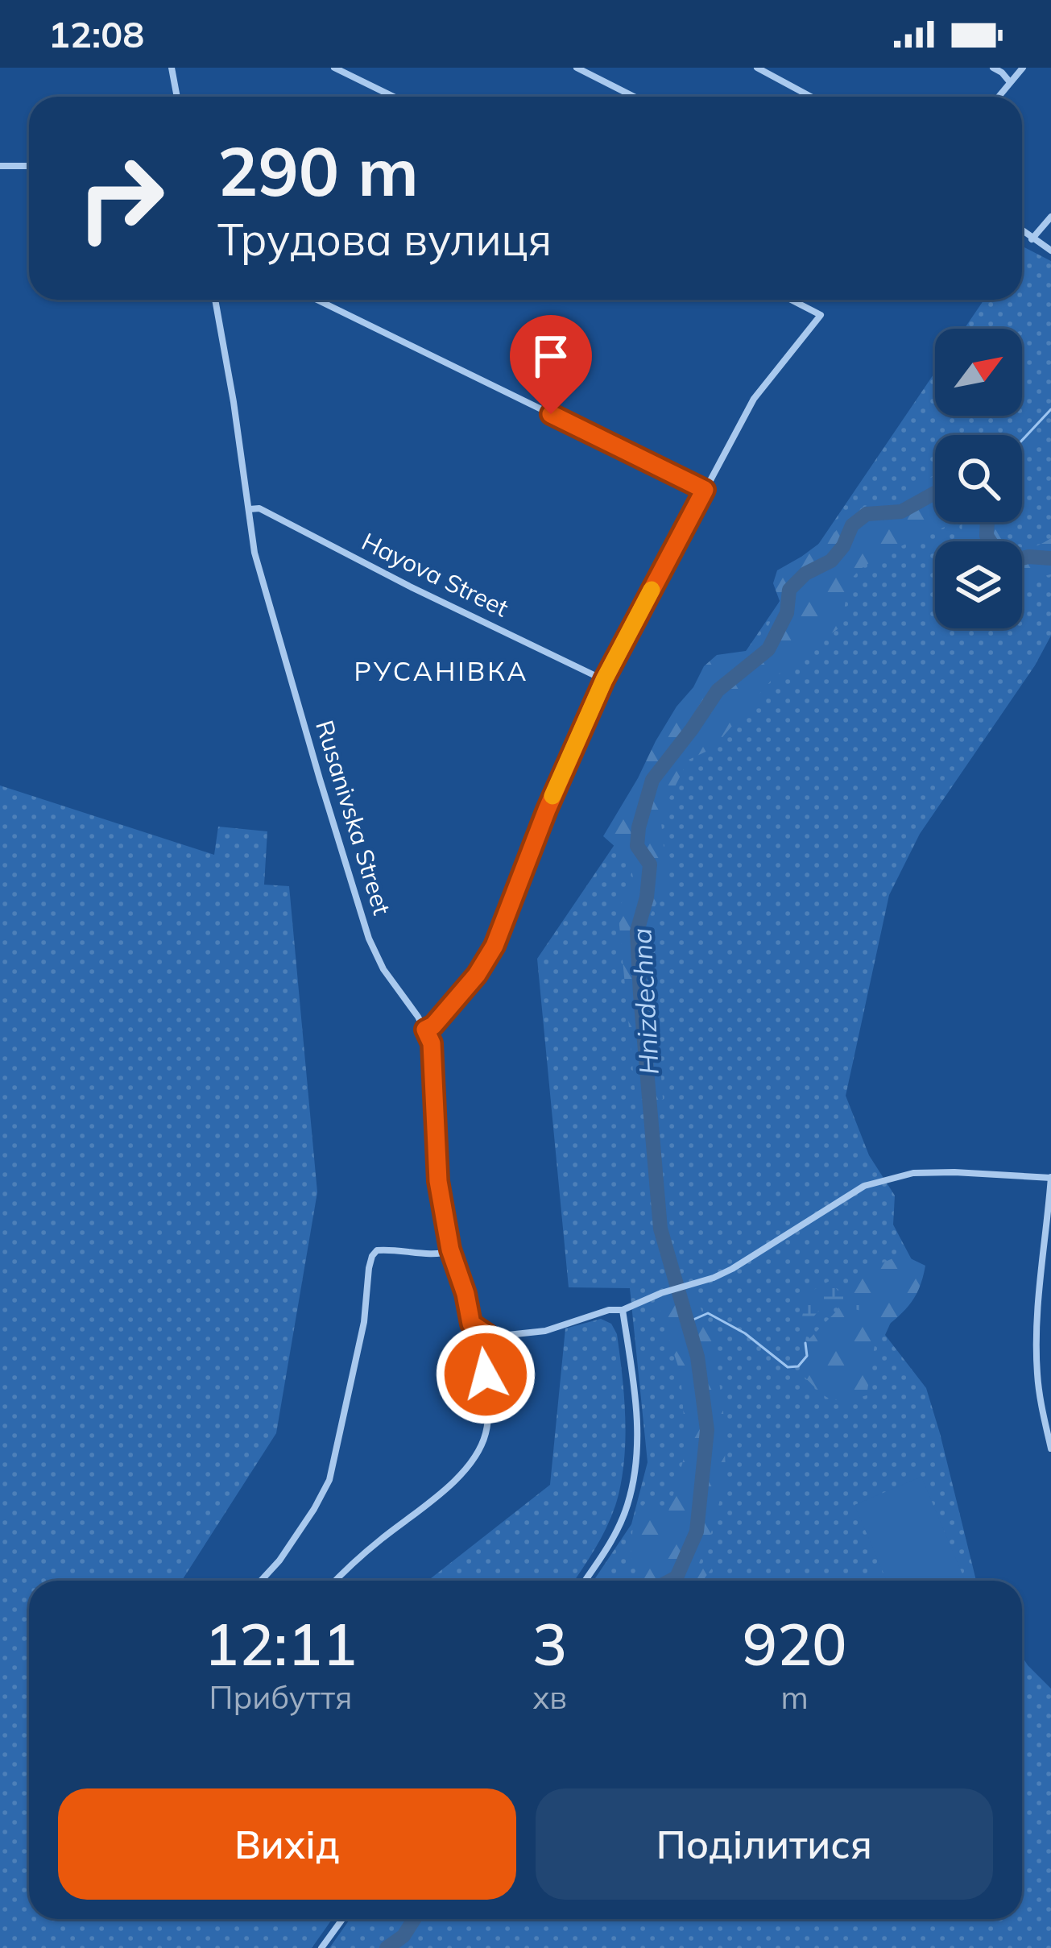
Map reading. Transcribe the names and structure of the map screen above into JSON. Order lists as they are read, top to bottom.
{
  "streets": {
    "street": ["Hayova Street", "Rusanivska Street"]
  },
  "crossings": [
    ["Hayova Street", "Rusanivska Street"]
  ],
  "districts": ["РУСАНІВКА"],
  "water": ["Hnizdechna"],
  "north": "top right",
  "page": {
    "status": "12:08",
    "turn": ["290 m", "Трудова вулиця"],
    "eta": [
      "12:11",
      "Прибуття",
      "3",
      "хв",
      "920",
      "m"
    ],
    "buttons": ["Вихід", "Поділитися"]
  }
}
